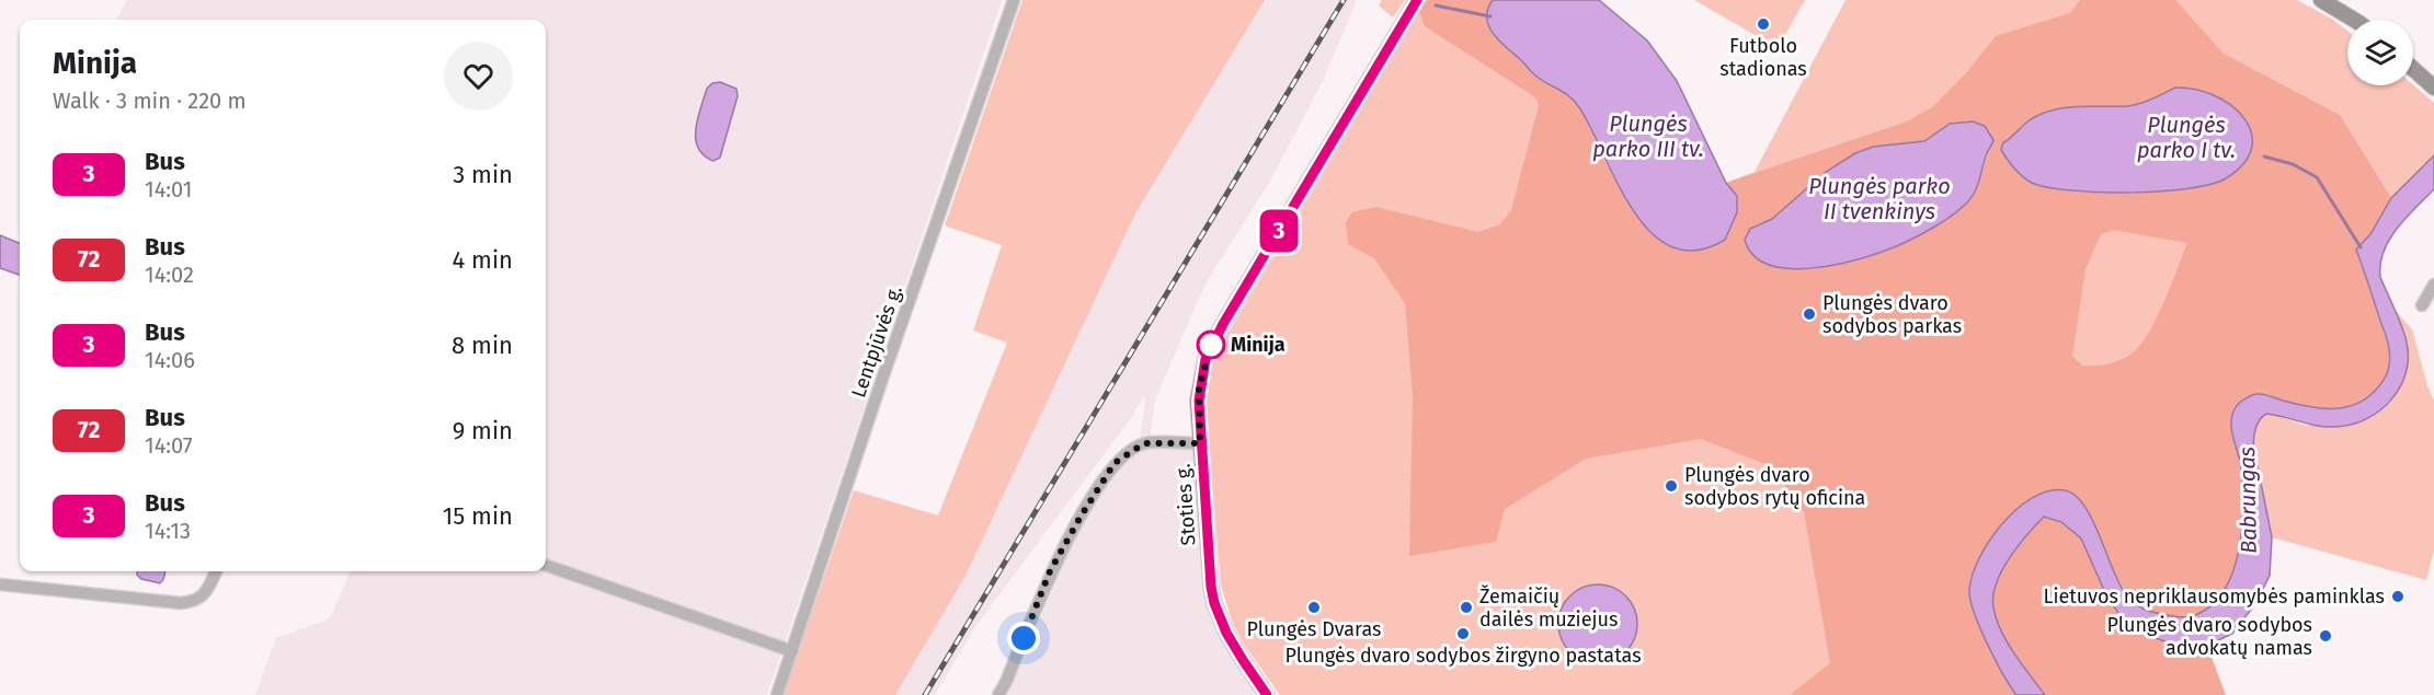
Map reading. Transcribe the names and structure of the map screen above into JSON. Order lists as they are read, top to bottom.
{
  "streets": {
    "main road": ["Stoties g."],
    "street": ["Lentpjūvės g."]
  },
  "water": [
    "Plungės parko III tv.",
    "Plungės parko I tv.",
    "Plungės parko II tvenkinys",
    "Babrungas"
  ],
  "places": [
    "Futbolo stadionas",
    "Plungės dvaro sodybos parkas",
    "Minija",
    "Plungės dvaro sodybos rytų oficina",
    "Lietuvos nepriklausomybės paminklas",
    "Plungės Dvaras",
    "Žemaičių dailės muziejus",
    "Plungės dvaro sodybos žirgyno pastatas",
    "Plungės dvaro sodybos advokatų namas"
  ],
  "lines": ["bus line 3"],
  "page": {
    "on_map": "3",
    "heading": ["Minija", "Walk · 3 min · 220 m"],
    "list": [
      {
        "mark": "3",
        "name": "Bus",
        "note": "14:01",
        "value": "3 min"
      },
      {
        "mark": "72",
        "name": "Bus",
        "note": "14:02",
        "value": "4 min"
      },
      {
        "mark": "3",
        "name": "Bus",
        "note": "14:06",
        "value": "8 min"
      },
      {
        "mark": "72",
        "name": "Bus",
        "note": "14:07",
        "value": "9 min"
      },
      {
        "mark": "3",
        "name": "Bus",
        "note": "14:13",
        "value": "15 min"
      }
    ]
  }
}
